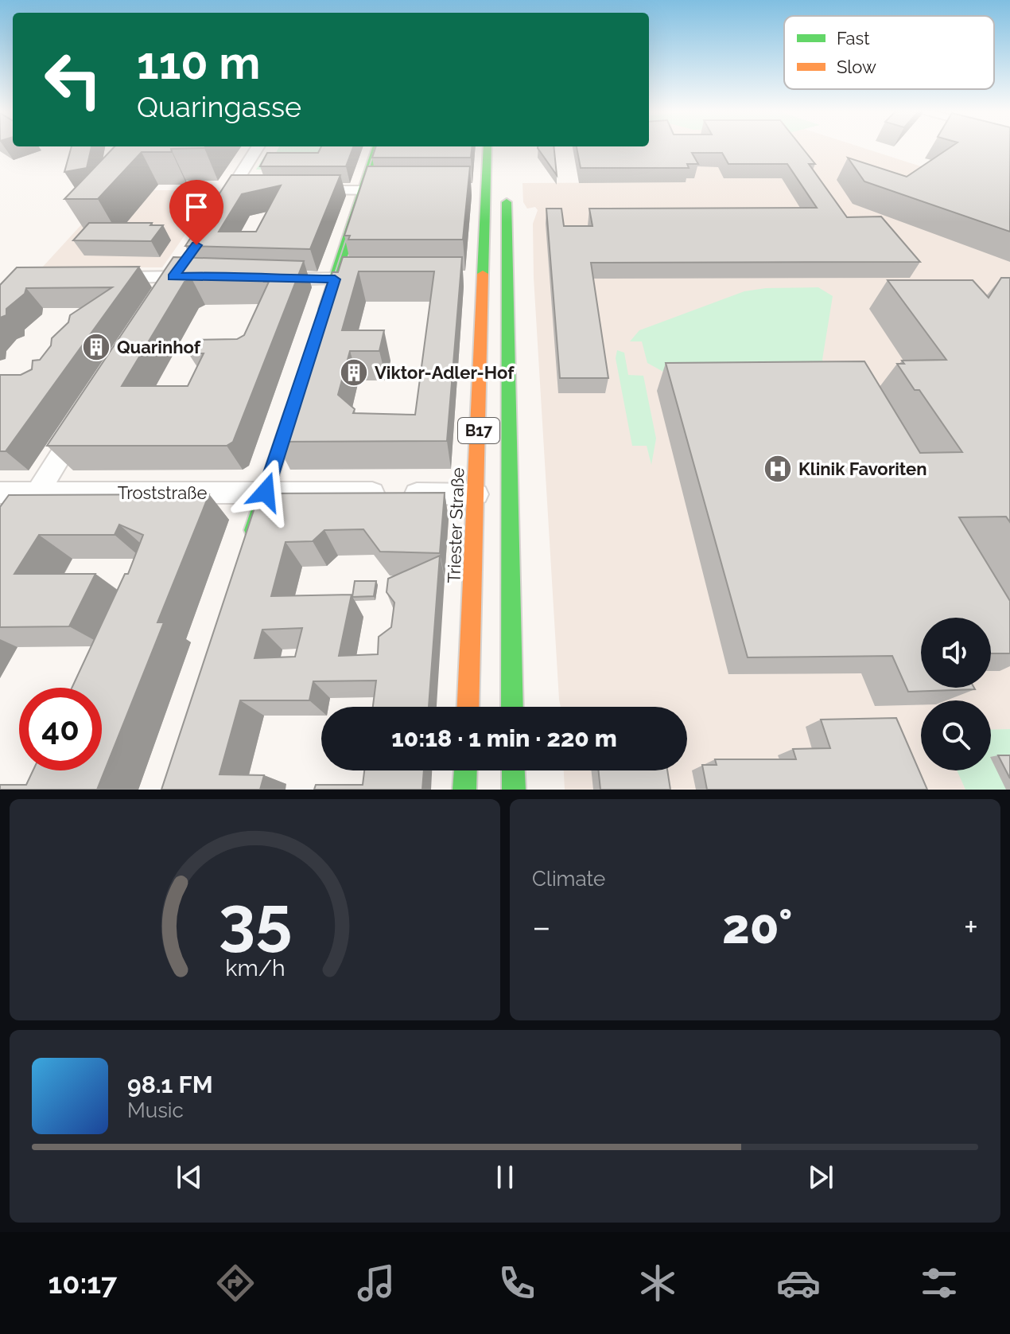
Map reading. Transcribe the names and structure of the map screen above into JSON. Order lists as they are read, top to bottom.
{
  "streets": {
    "main road": ["B17", "Triester Straße"],
    "street": ["Troststraße"]
  },
  "crossings": [
    ["Troststraße", "Triester Straße"]
  ],
  "places": {
    "building": ["Quarinhof", "Viktor-Adler-Hof"],
    "hospital": ["Klinik Favoriten"]
  },
  "legend": ["Fast", "Slow"],
  "page": {
    "turn": ["110 m", "Quaringasse"],
    "limit": "40",
    "trip": "10:18 · 1 min · 220 m",
    "tile": "Climate",
    "heat": ["−", "20°", "+"],
    "song": ["98.1 FM", "Music"],
    "tabs": "10:17",
    "gauge": ["35", "km/h"]
  }
}
